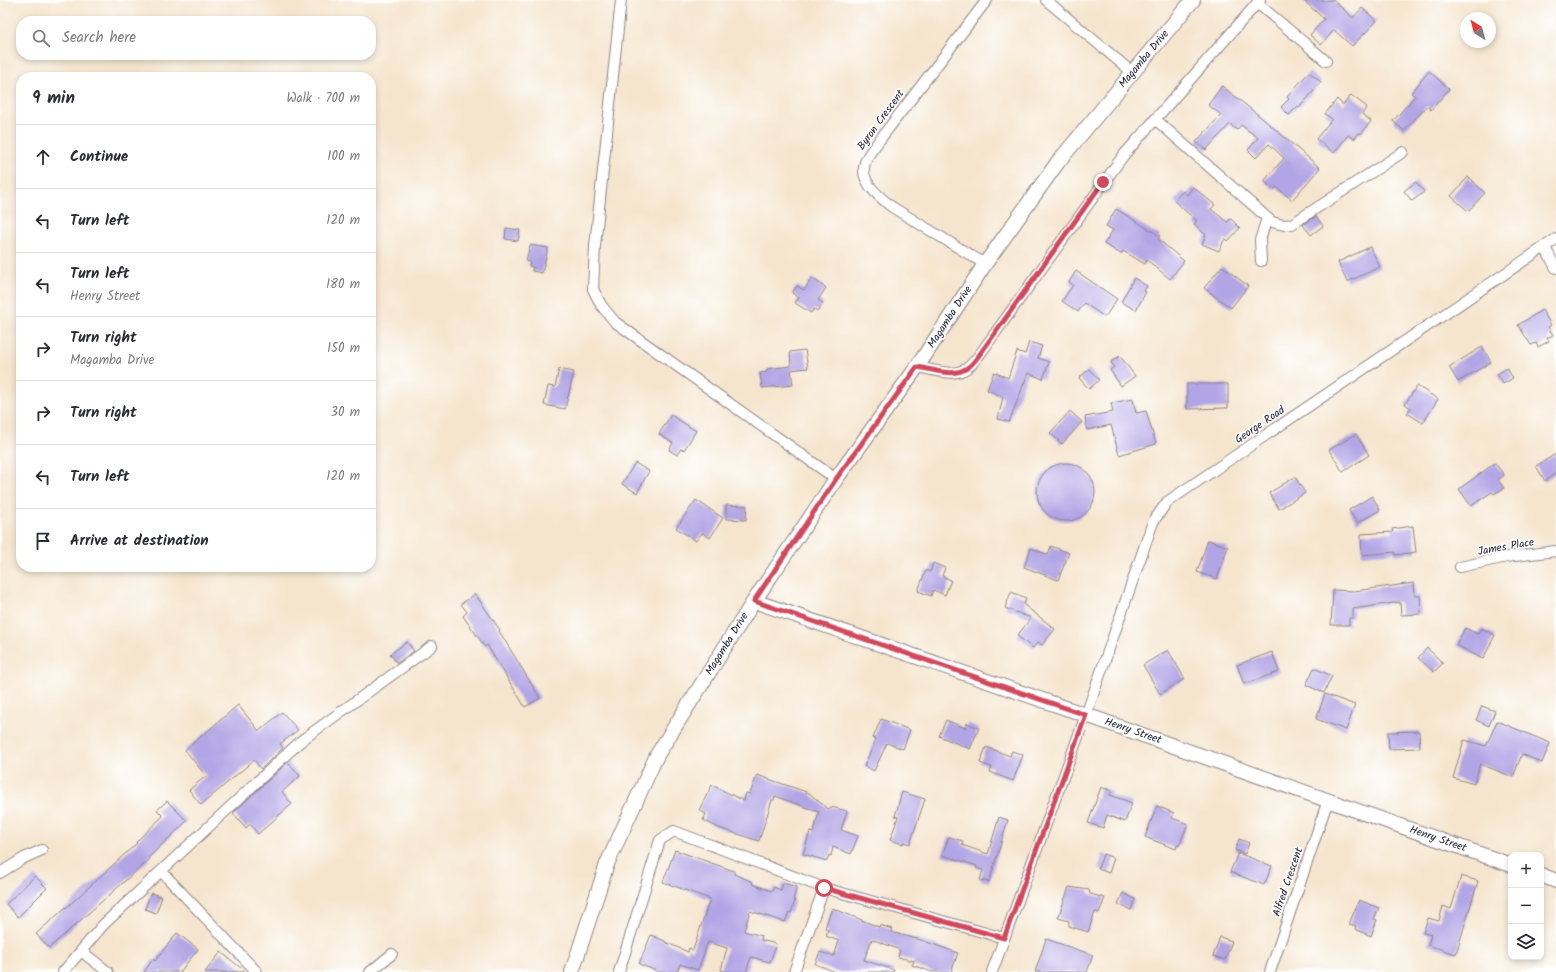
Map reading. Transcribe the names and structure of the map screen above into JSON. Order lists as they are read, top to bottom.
{
  "streets": {
    "street": [
      "Magamba Drive",
      "Byron Crescent",
      "George Road",
      "James Place",
      "Henry Street",
      "Alfred Crescent"
    ]
  },
  "crossings": [
    ["Magamba Drive", "Byron Crescent"],
    ["Magamba Drive", "Henry Street"],
    ["George Road", "Henry Street"],
    ["Henry Street", "Alfred Crescent"]
  ],
  "north": "top left",
  "page": {
    "search": "Search here",
    "heading": ["9 min", "Walk · 700 m"],
    "list": [
      ["Continue", "100 m"],
      ["Turn left", "120 m"],
      ["Turn left", "Henry Street", "180 m"],
      ["Turn right", "Magamba Drive", "150 m"],
      ["Turn right", "30 m"],
      ["Turn left", "120 m"],
      "Arrive at destination"
    ],
    "map_buttons": ["+", "−"]
  }
}
